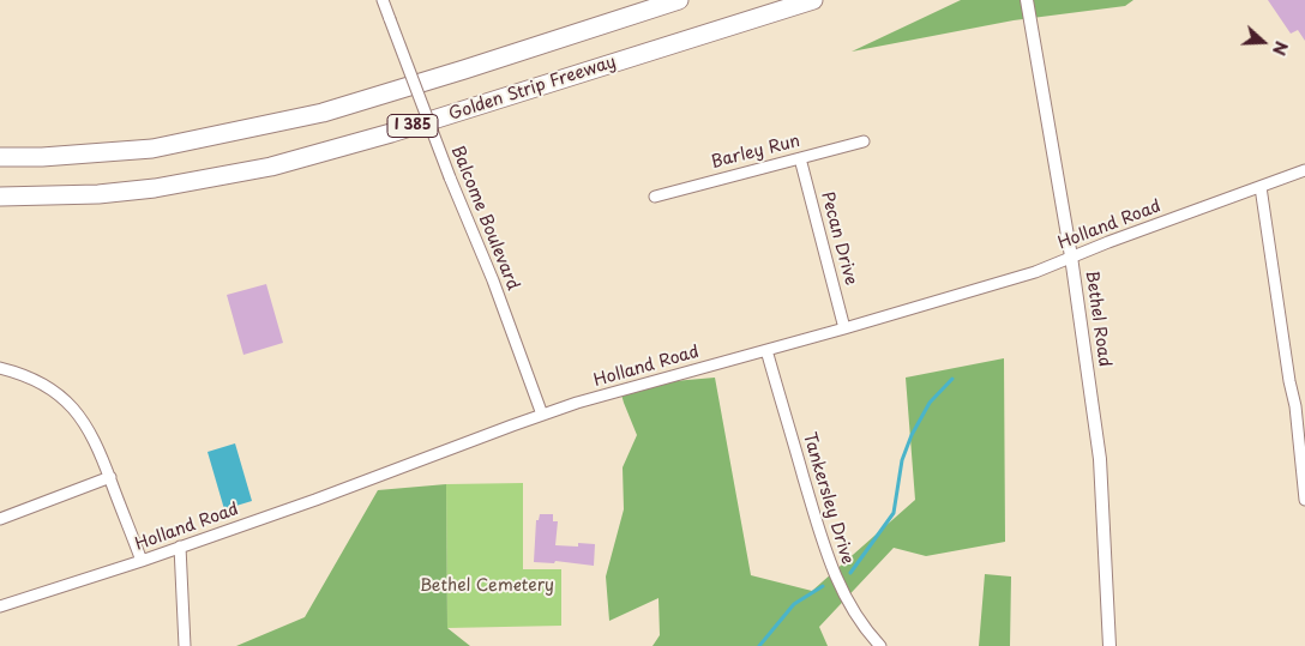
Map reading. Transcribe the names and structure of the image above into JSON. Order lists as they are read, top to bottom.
{
  "streets": {
    "highway": ["Golden Strip Freeway", "I 385"],
    "street": [
      "Barley Run",
      "Balcome Boulevard",
      "Holland Road",
      "Pecan Drive",
      "Bethel Road",
      "Tankersley Drive"
    ]
  },
  "crossings": [
    ["Barley Run", "Pecan Drive"],
    ["Balcome Boulevard", "Holland Road"],
    ["Holland Road", "Pecan Drive"],
    ["Holland Road", "Bethel Road"],
    ["Holland Road", "Tankersley Drive"]
  ],
  "parks": ["Bethel Cemetery"],
  "north": "right"
}
